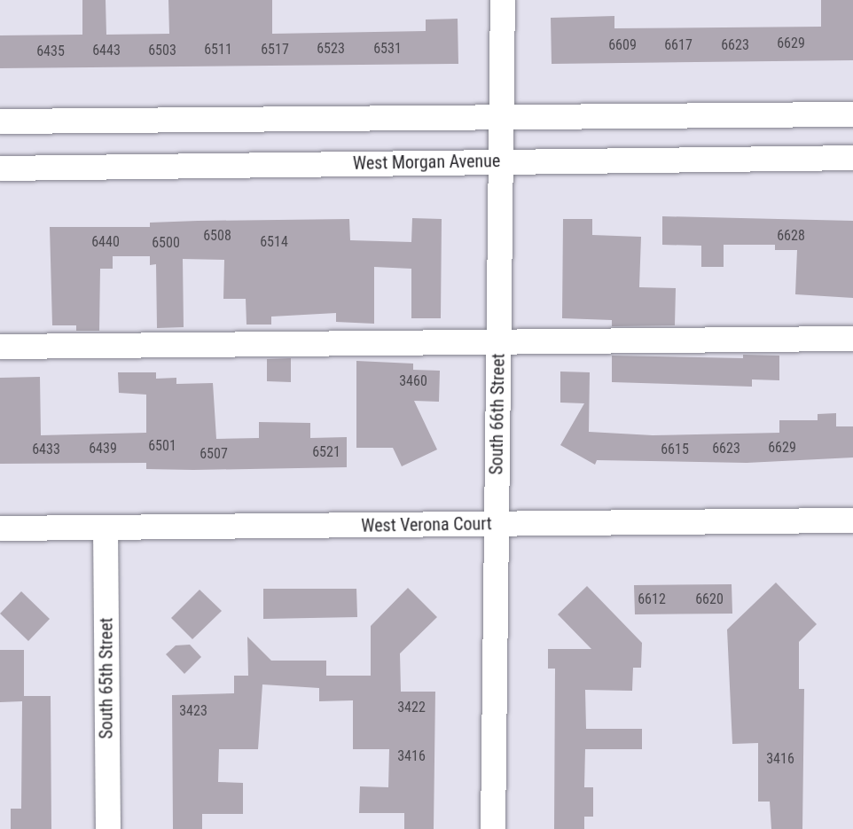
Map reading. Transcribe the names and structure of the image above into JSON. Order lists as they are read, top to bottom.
{
  "streets": {
    "street": [
      "West Morgan Avenue",
      "South 66th Street",
      "West Verona Court",
      "South 65th Street"
    ]
  },
  "crossings": [
    ["West Morgan Avenue", "South 66th Street"],
    ["South 66th Street", "West Verona Court"],
    ["West Verona Court", "South 65th Street"]
  ],
  "house_numbers": [
    "6629",
    "6609",
    "6617",
    "6623",
    "6523",
    "6531",
    "6511",
    "6517",
    "6443",
    "6503",
    "6435",
    "6508",
    "6628",
    "6440",
    "6514",
    "6500",
    "3460",
    "6501",
    "6629",
    "6439",
    "6623",
    "6433",
    "6615",
    "6521",
    "6507",
    "6612",
    "6620",
    "3422",
    "3423",
    "3416",
    "3416"
  ]
}
